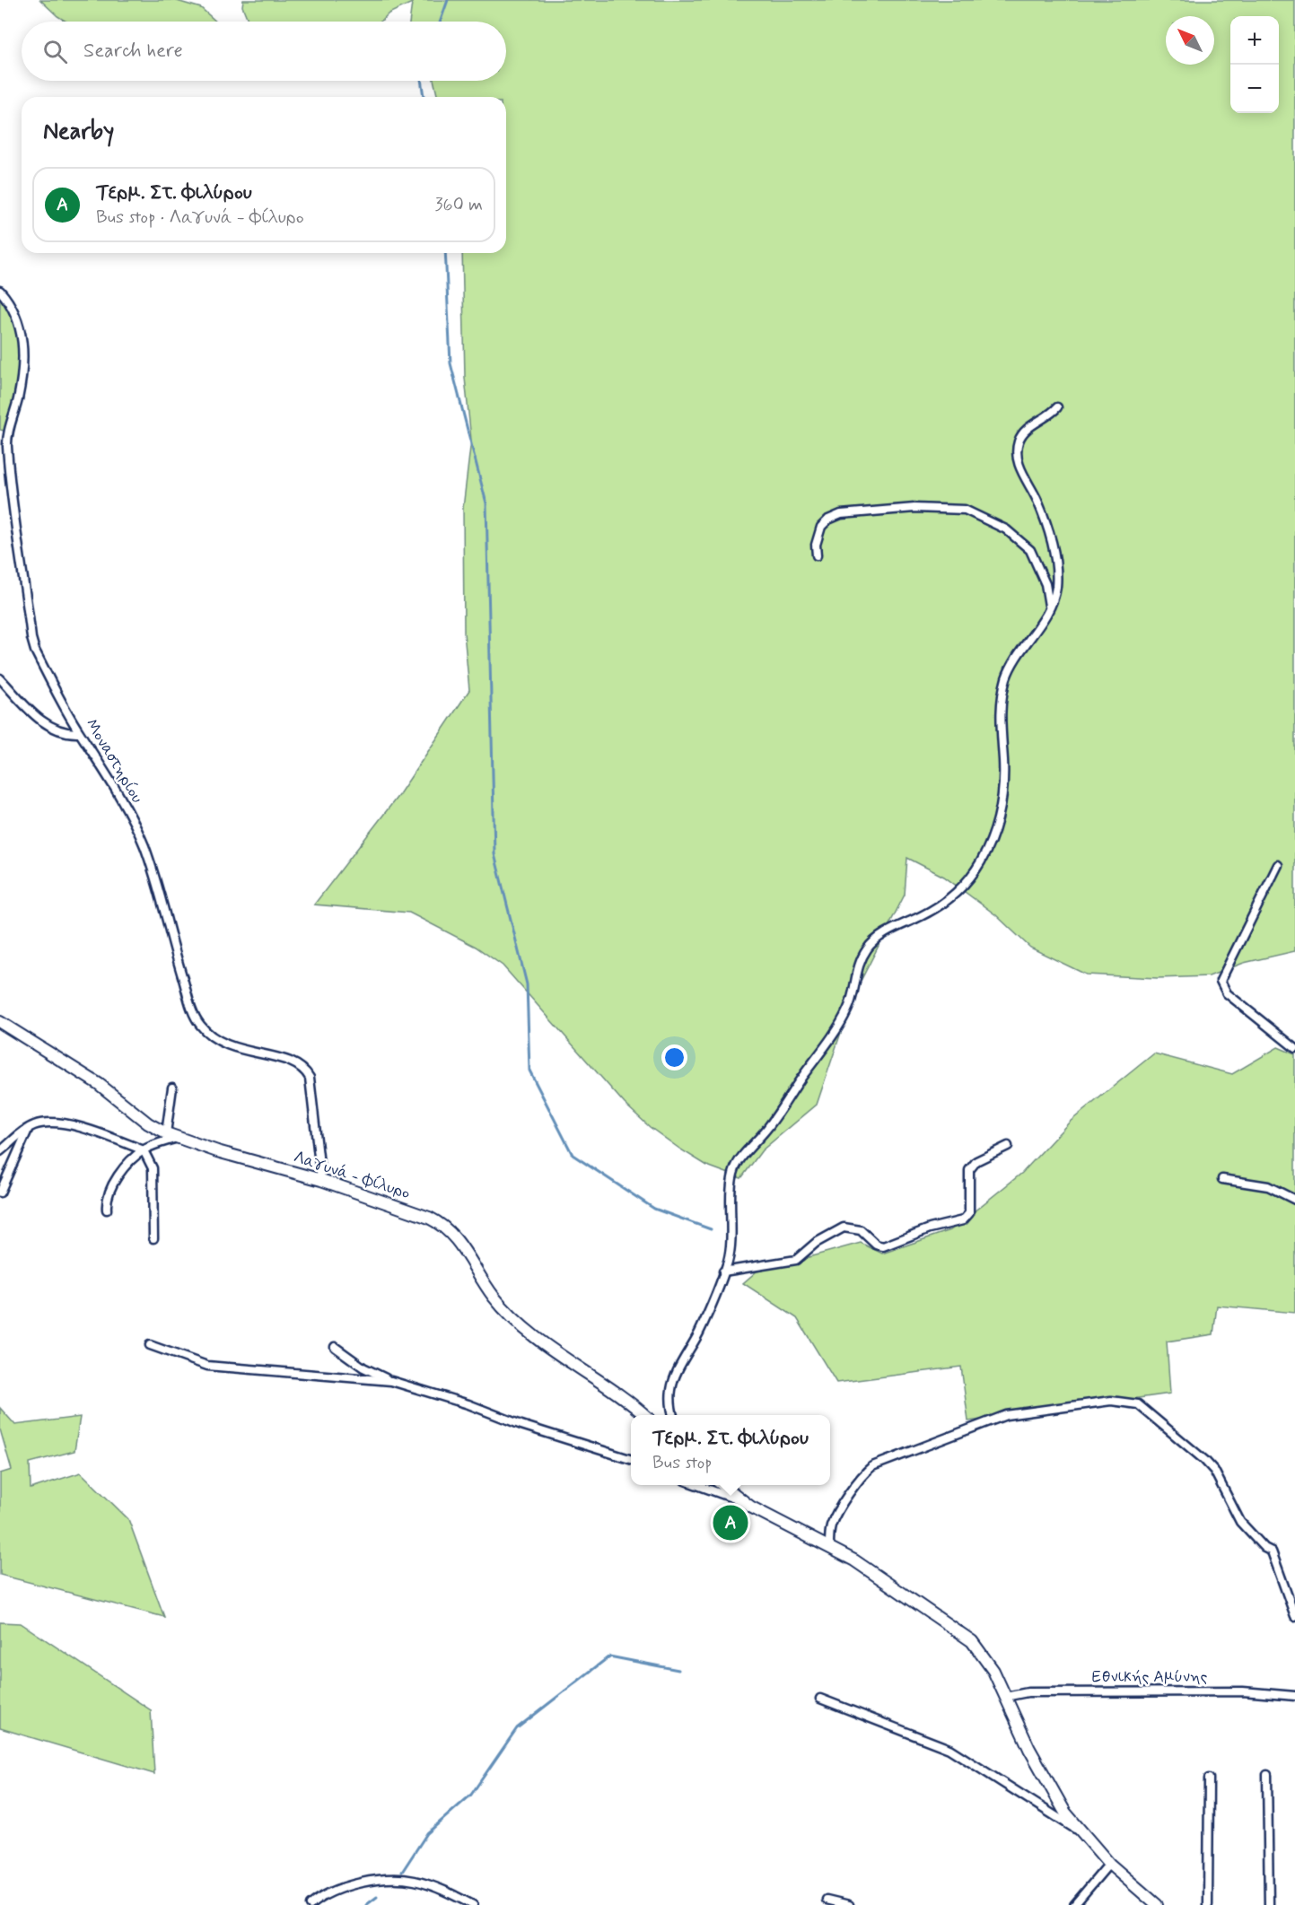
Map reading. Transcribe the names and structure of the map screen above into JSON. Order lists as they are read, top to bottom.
{
  "streets": {
    "street": ["Μοναστηρίου", "Λαγυνά - Φίλυρο", "Εθνικής Αμύνης"]
  },
  "crossings": [
    ["Μοναστηρίου", "Λαγυνά - Φίλυρο"]
  ],
  "north": "top left",
  "page": {
    "map_buttons": ["+", "−"],
    "search": "Search here",
    "heading": "Nearby",
    "list": [
      {
        "mark": "A",
        "name": "Τερμ. Στ. Φιλύρου",
        "note": "Bus stop · Λαγυνά - Φίλυρο",
        "value": "360 m"
      }
    ],
    "popup": ["Τερμ. Στ. Φιλύρου", "Bus stop"],
    "pins": "A"
  }
}
